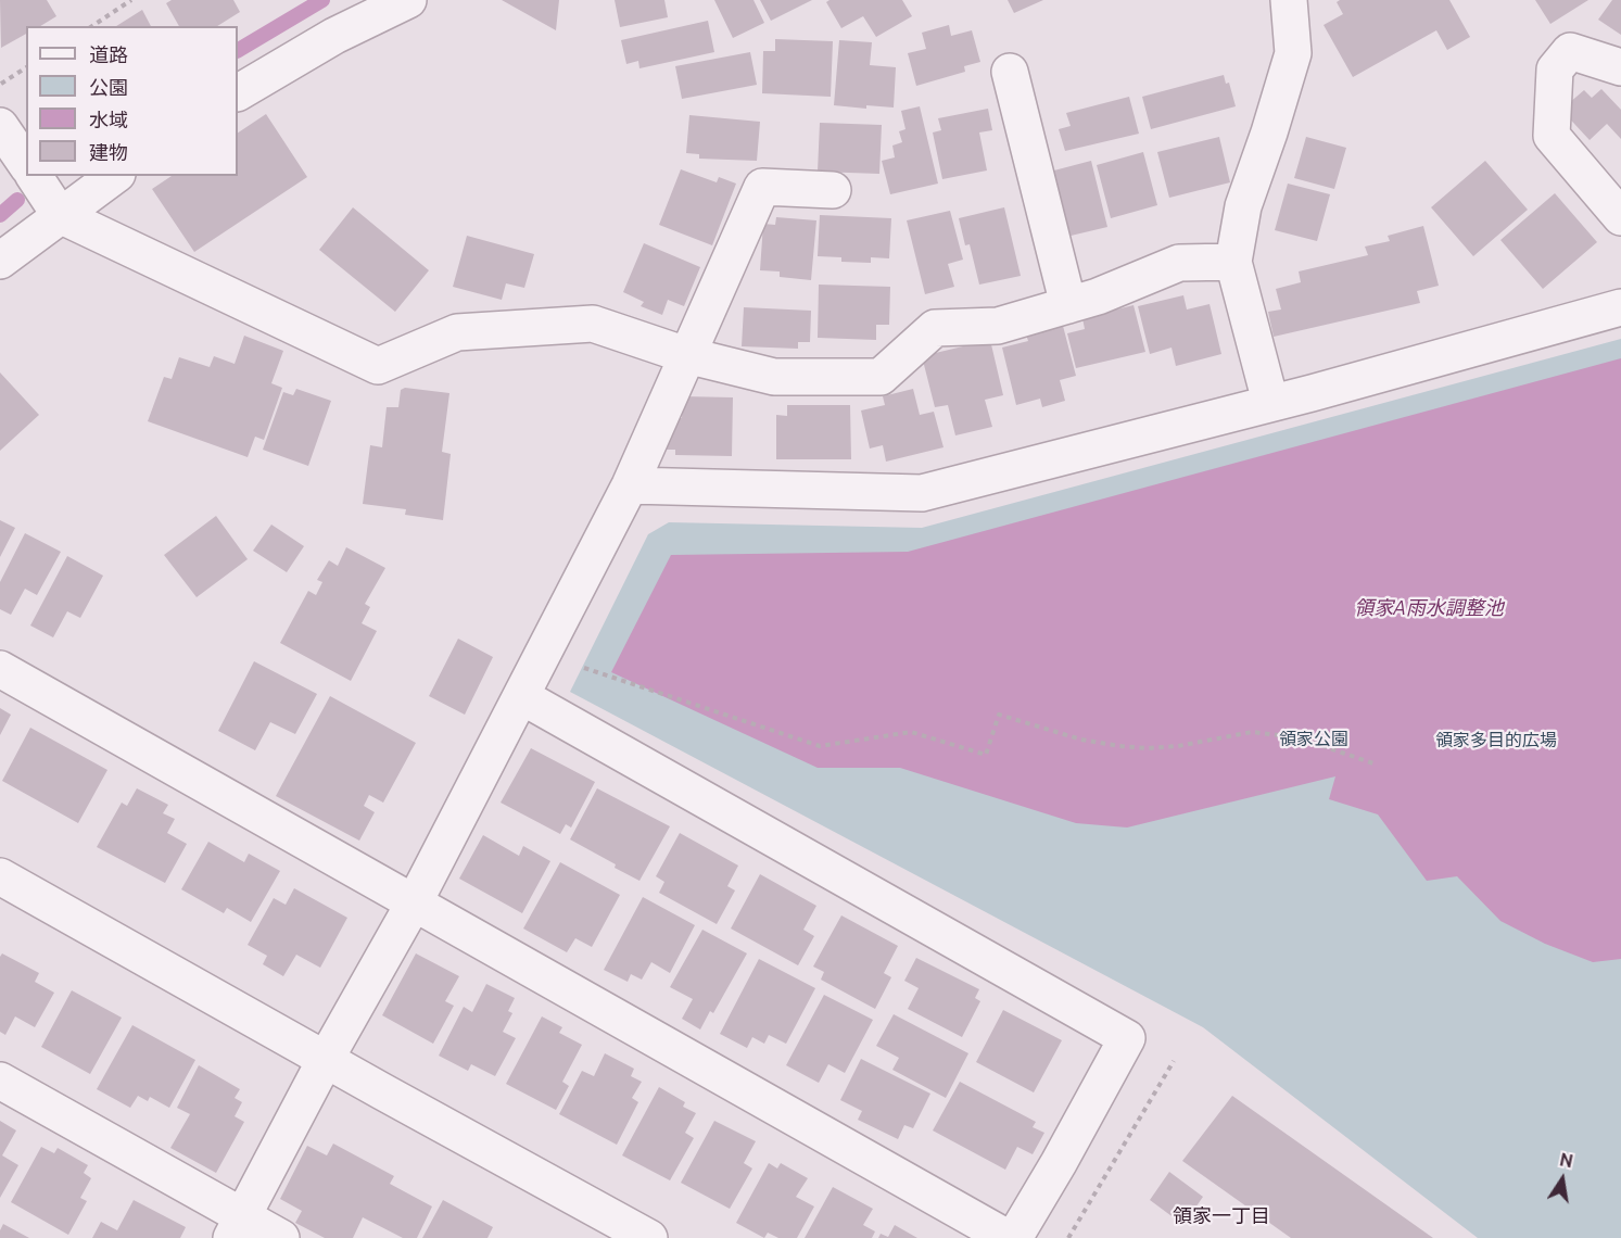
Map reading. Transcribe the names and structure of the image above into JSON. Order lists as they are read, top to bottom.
{
  "districts": ["領家一丁目"],
  "water": ["領家A雨水調整池"],
  "parks": ["領家公園", "領家多目的広場"],
  "legend": [
    "道路",
    "公園",
    "水域",
    "建物"
  ],
  "north": "top"
}
